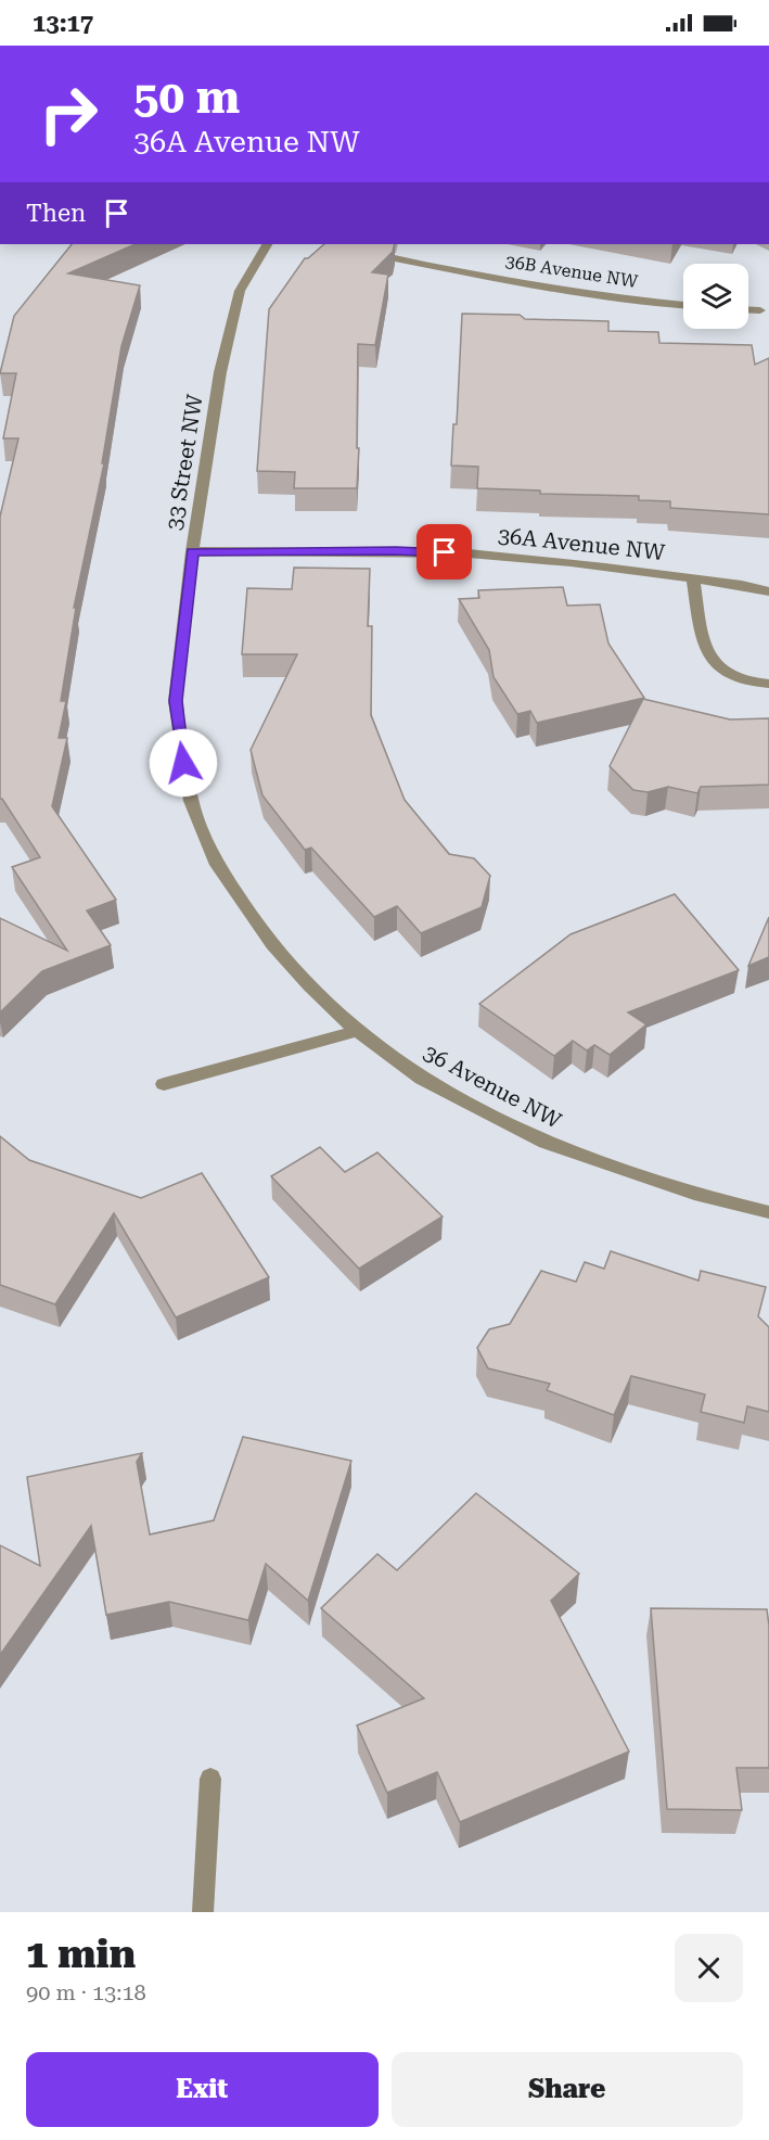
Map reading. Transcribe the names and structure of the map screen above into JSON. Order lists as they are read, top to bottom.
{
  "streets": {
    "street": [
      "36B Avenue NW",
      "33 Street NW",
      "36A Avenue NW",
      "36 Avenue NW"
    ]
  },
  "crossings": [
    ["33 Street NW", "36A Avenue NW"],
    ["33 Street NW", "36 Avenue NW"]
  ],
  "page": {
    "status": "13:17",
    "turn": ["50 m", "36A Avenue NW"],
    "then": "Then",
    "heading": ["1 min", "90 m · 13:18"],
    "buttons": ["Exit", "Share"]
  }
}
